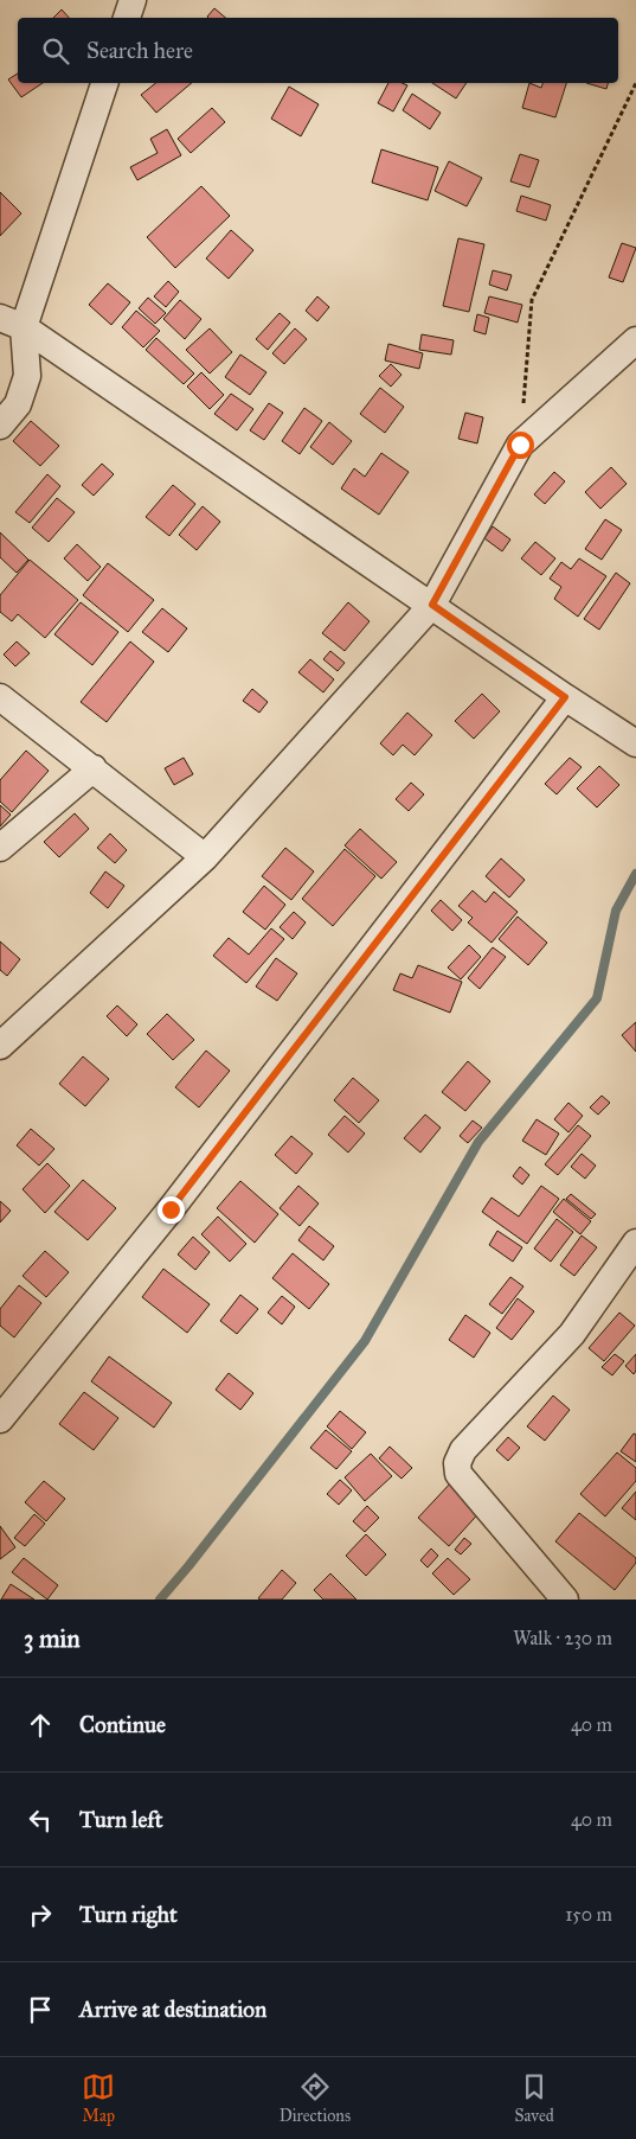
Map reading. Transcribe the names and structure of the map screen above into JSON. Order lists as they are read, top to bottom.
{
  "page": {
    "search": "Search here",
    "heading": ["3 min", "Walk · 230 m"],
    "list": [
      ["Continue", "40 m"],
      ["Turn left", "40 m"],
      ["Turn right", "150 m"],
      "Arrive at destination"
    ],
    "nav": ["Map", "Directions", "Saved"]
  }
}
